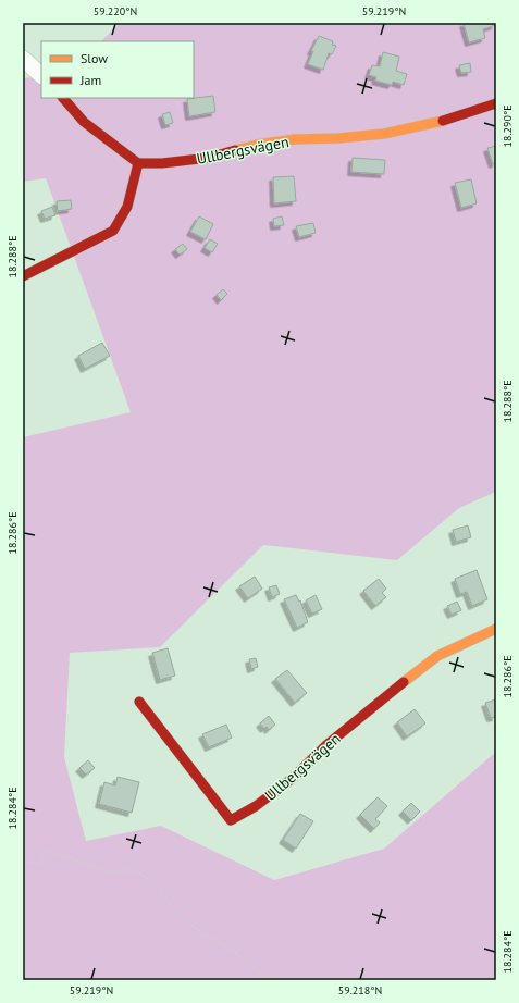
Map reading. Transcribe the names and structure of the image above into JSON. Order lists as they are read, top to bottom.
{
  "streets": {
    "street": ["Ullbergsvägen"]
  },
  "legend": ["Slow", "Jam"],
  "coordinates": [
    "59.220°N",
    "59.219°N",
    "18.290°E",
    "18.288°E",
    "18.286°E",
    "18.284°E",
    "59.218°N"
  ]
}
